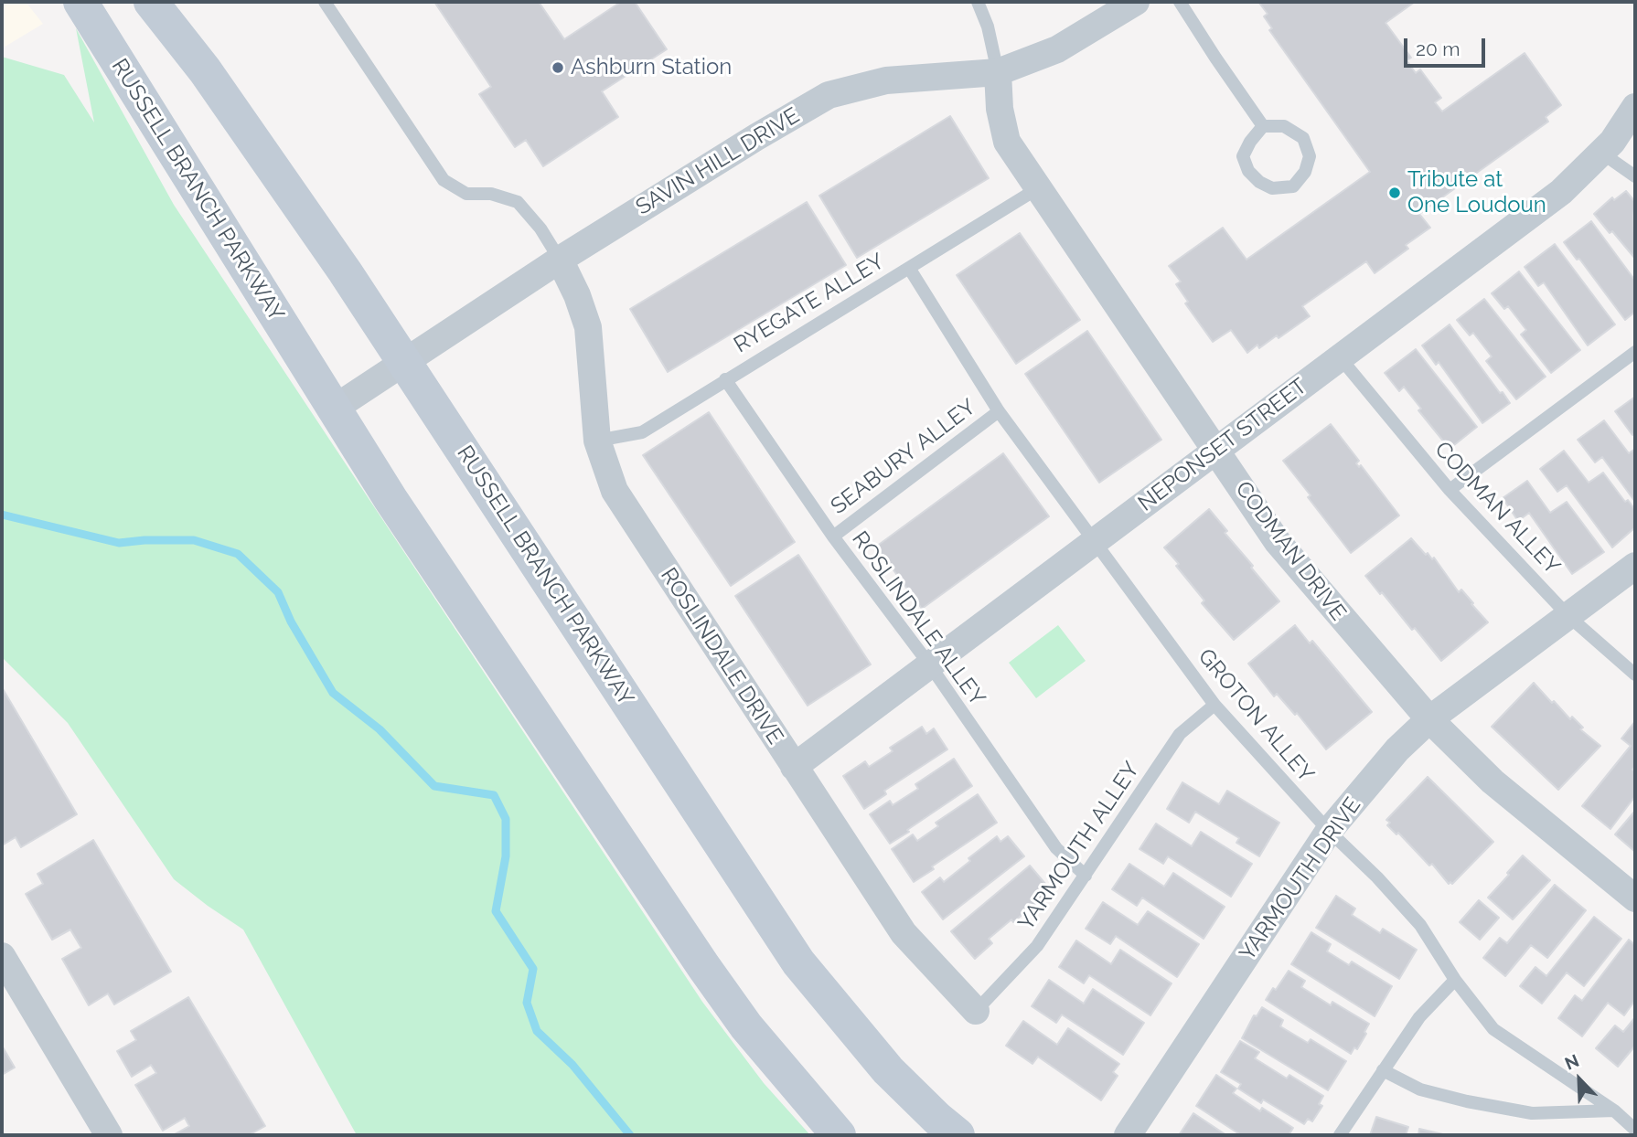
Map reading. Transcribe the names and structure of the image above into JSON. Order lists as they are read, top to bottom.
{
  "streets": {
    "main road": ["RUSSELL BRANCH PARKWAY"],
    "street": [
      "SAVIN HILL DRIVE",
      "NEPONSET STREET",
      "CODMAN DRIVE",
      "ROSLINDALE DRIVE",
      "YARMOUTH DRIVE"
    ],
    "lane": [
      "RYEGATE ALLEY",
      "SEABURY ALLEY",
      "CODMAN ALLEY",
      "ROSLINDALE ALLEY",
      "GROTON ALLEY",
      "YARMOUTH ALLEY"
    ]
  },
  "crossings": [
    ["SAVIN HILL DRIVE", "RUSSELL BRANCH PARKWAY"],
    ["SAVIN HILL DRIVE", "CODMAN DRIVE"],
    ["SAVIN HILL DRIVE", "ROSLINDALE DRIVE"],
    ["RYEGATE ALLEY", "CODMAN DRIVE"],
    ["RYEGATE ALLEY", "ROSLINDALE ALLEY"],
    ["RYEGATE ALLEY", "ROSLINDALE DRIVE"],
    ["RYEGATE ALLEY", "GROTON ALLEY"],
    ["NEPONSET STREET", "CODMAN ALLEY"],
    ["NEPONSET STREET", "CODMAN DRIVE"],
    ["NEPONSET STREET", "ROSLINDALE ALLEY"],
    ["NEPONSET STREET", "ROSLINDALE DRIVE"],
    ["NEPONSET STREET", "GROTON ALLEY"],
    ["SEABURY ALLEY", "ROSLINDALE ALLEY"],
    ["SEABURY ALLEY", "GROTON ALLEY"],
    ["CODMAN ALLEY", "YARMOUTH DRIVE"],
    ["CODMAN DRIVE", "YARMOUTH DRIVE"],
    ["ROSLINDALE ALLEY", "YARMOUTH ALLEY"],
    ["ROSLINDALE DRIVE", "YARMOUTH ALLEY"],
    ["GROTON ALLEY", "YARMOUTH ALLEY"],
    ["GROTON ALLEY", "YARMOUTH DRIVE"]
  ],
  "places": ["Ashburn Station", "Tribute at One Loudoun"],
  "scale_bar": "20 m",
  "north": "top left"
}
